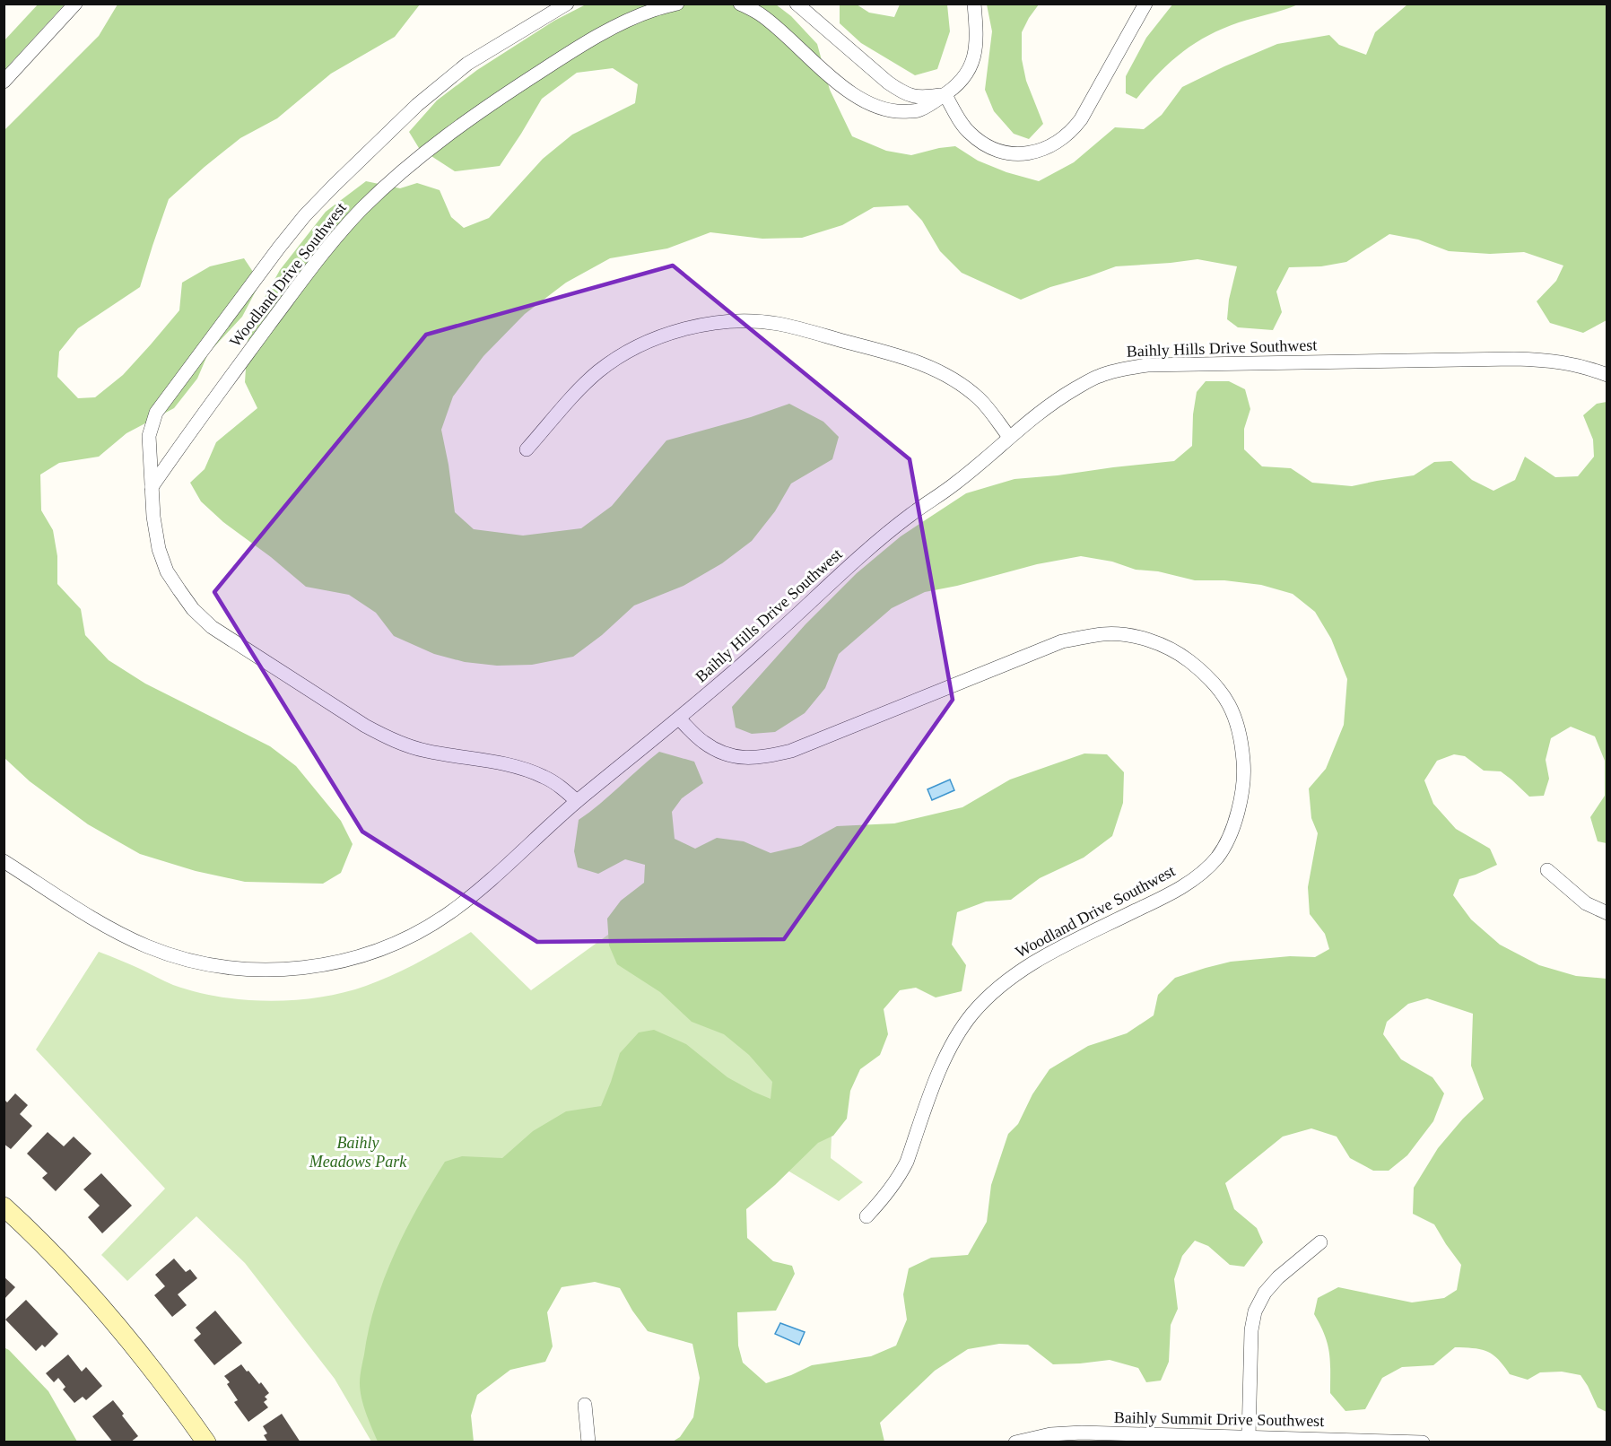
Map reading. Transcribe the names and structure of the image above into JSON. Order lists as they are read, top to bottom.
{
  "streets": {
    "street": ["Woodland Drive Southwest", "Baihly Hills Drive Southwest", "Baihly Summit Drive Southwest"]
  },
  "crossings": [
    ["Woodland Drive Southwest", "Baihly Hills Drive Southwest"]
  ],
  "parks": ["Baihly Meadows Park"]
}
